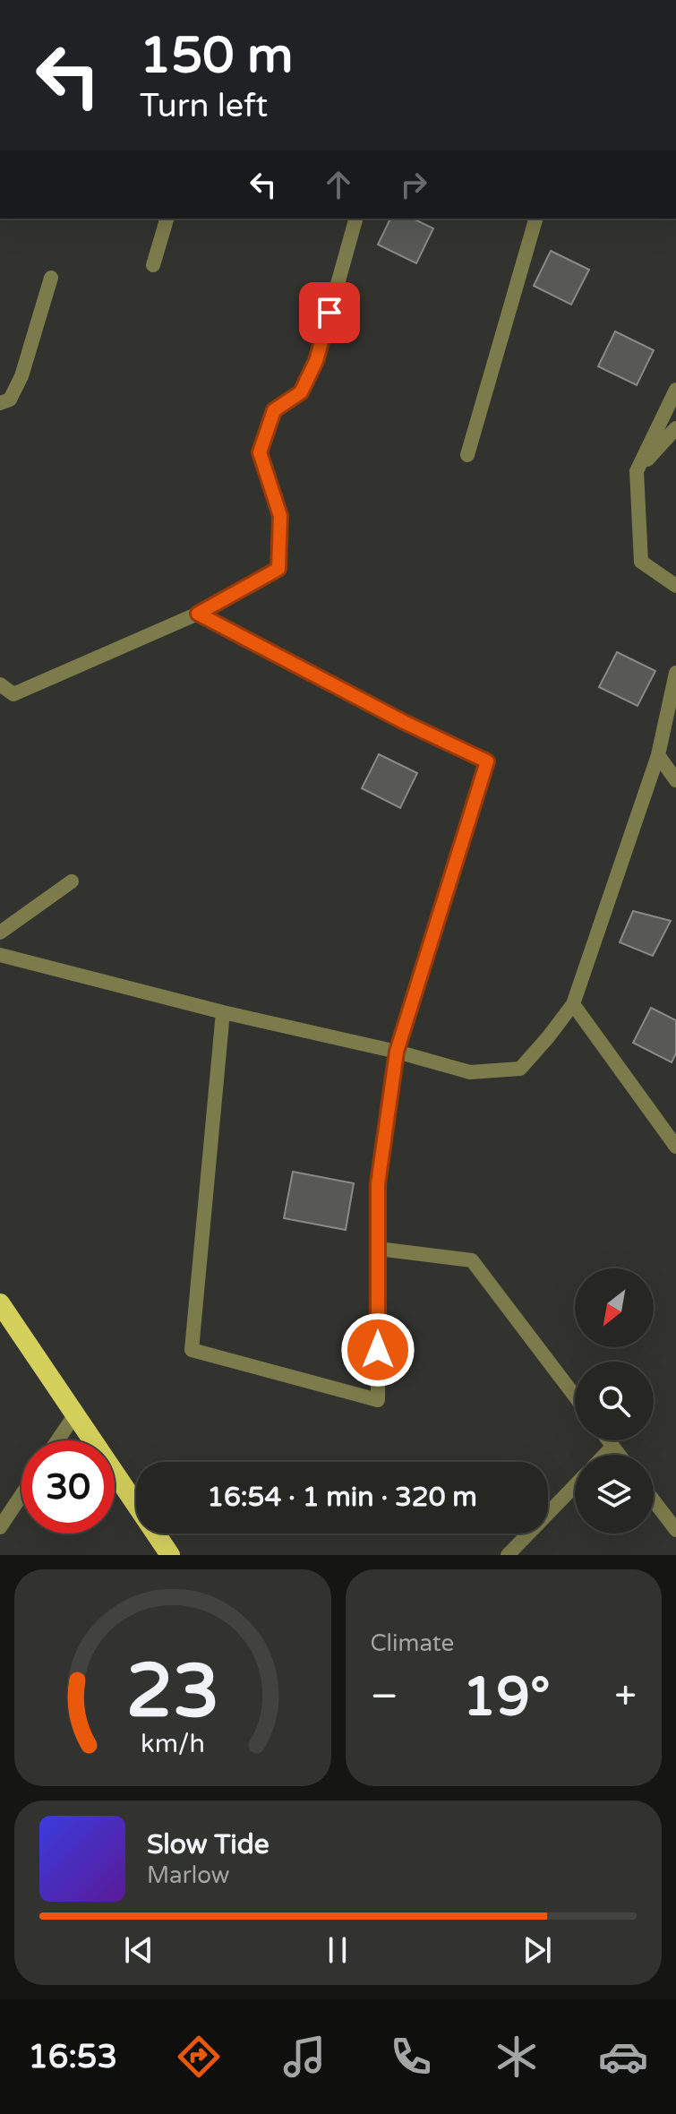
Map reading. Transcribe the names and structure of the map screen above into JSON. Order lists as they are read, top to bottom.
{
  "north": "bottom left",
  "page": {
    "turn": ["150 m", "Turn left"],
    "limit": "30",
    "trip": "16:54 · 1 min · 320 m",
    "tile": "Climate",
    "heat": ["−", "19°", "+"],
    "song": ["Slow Tide", "Marlow"],
    "tabs": "16:53",
    "gauge": ["23", "km/h"]
  }
}
